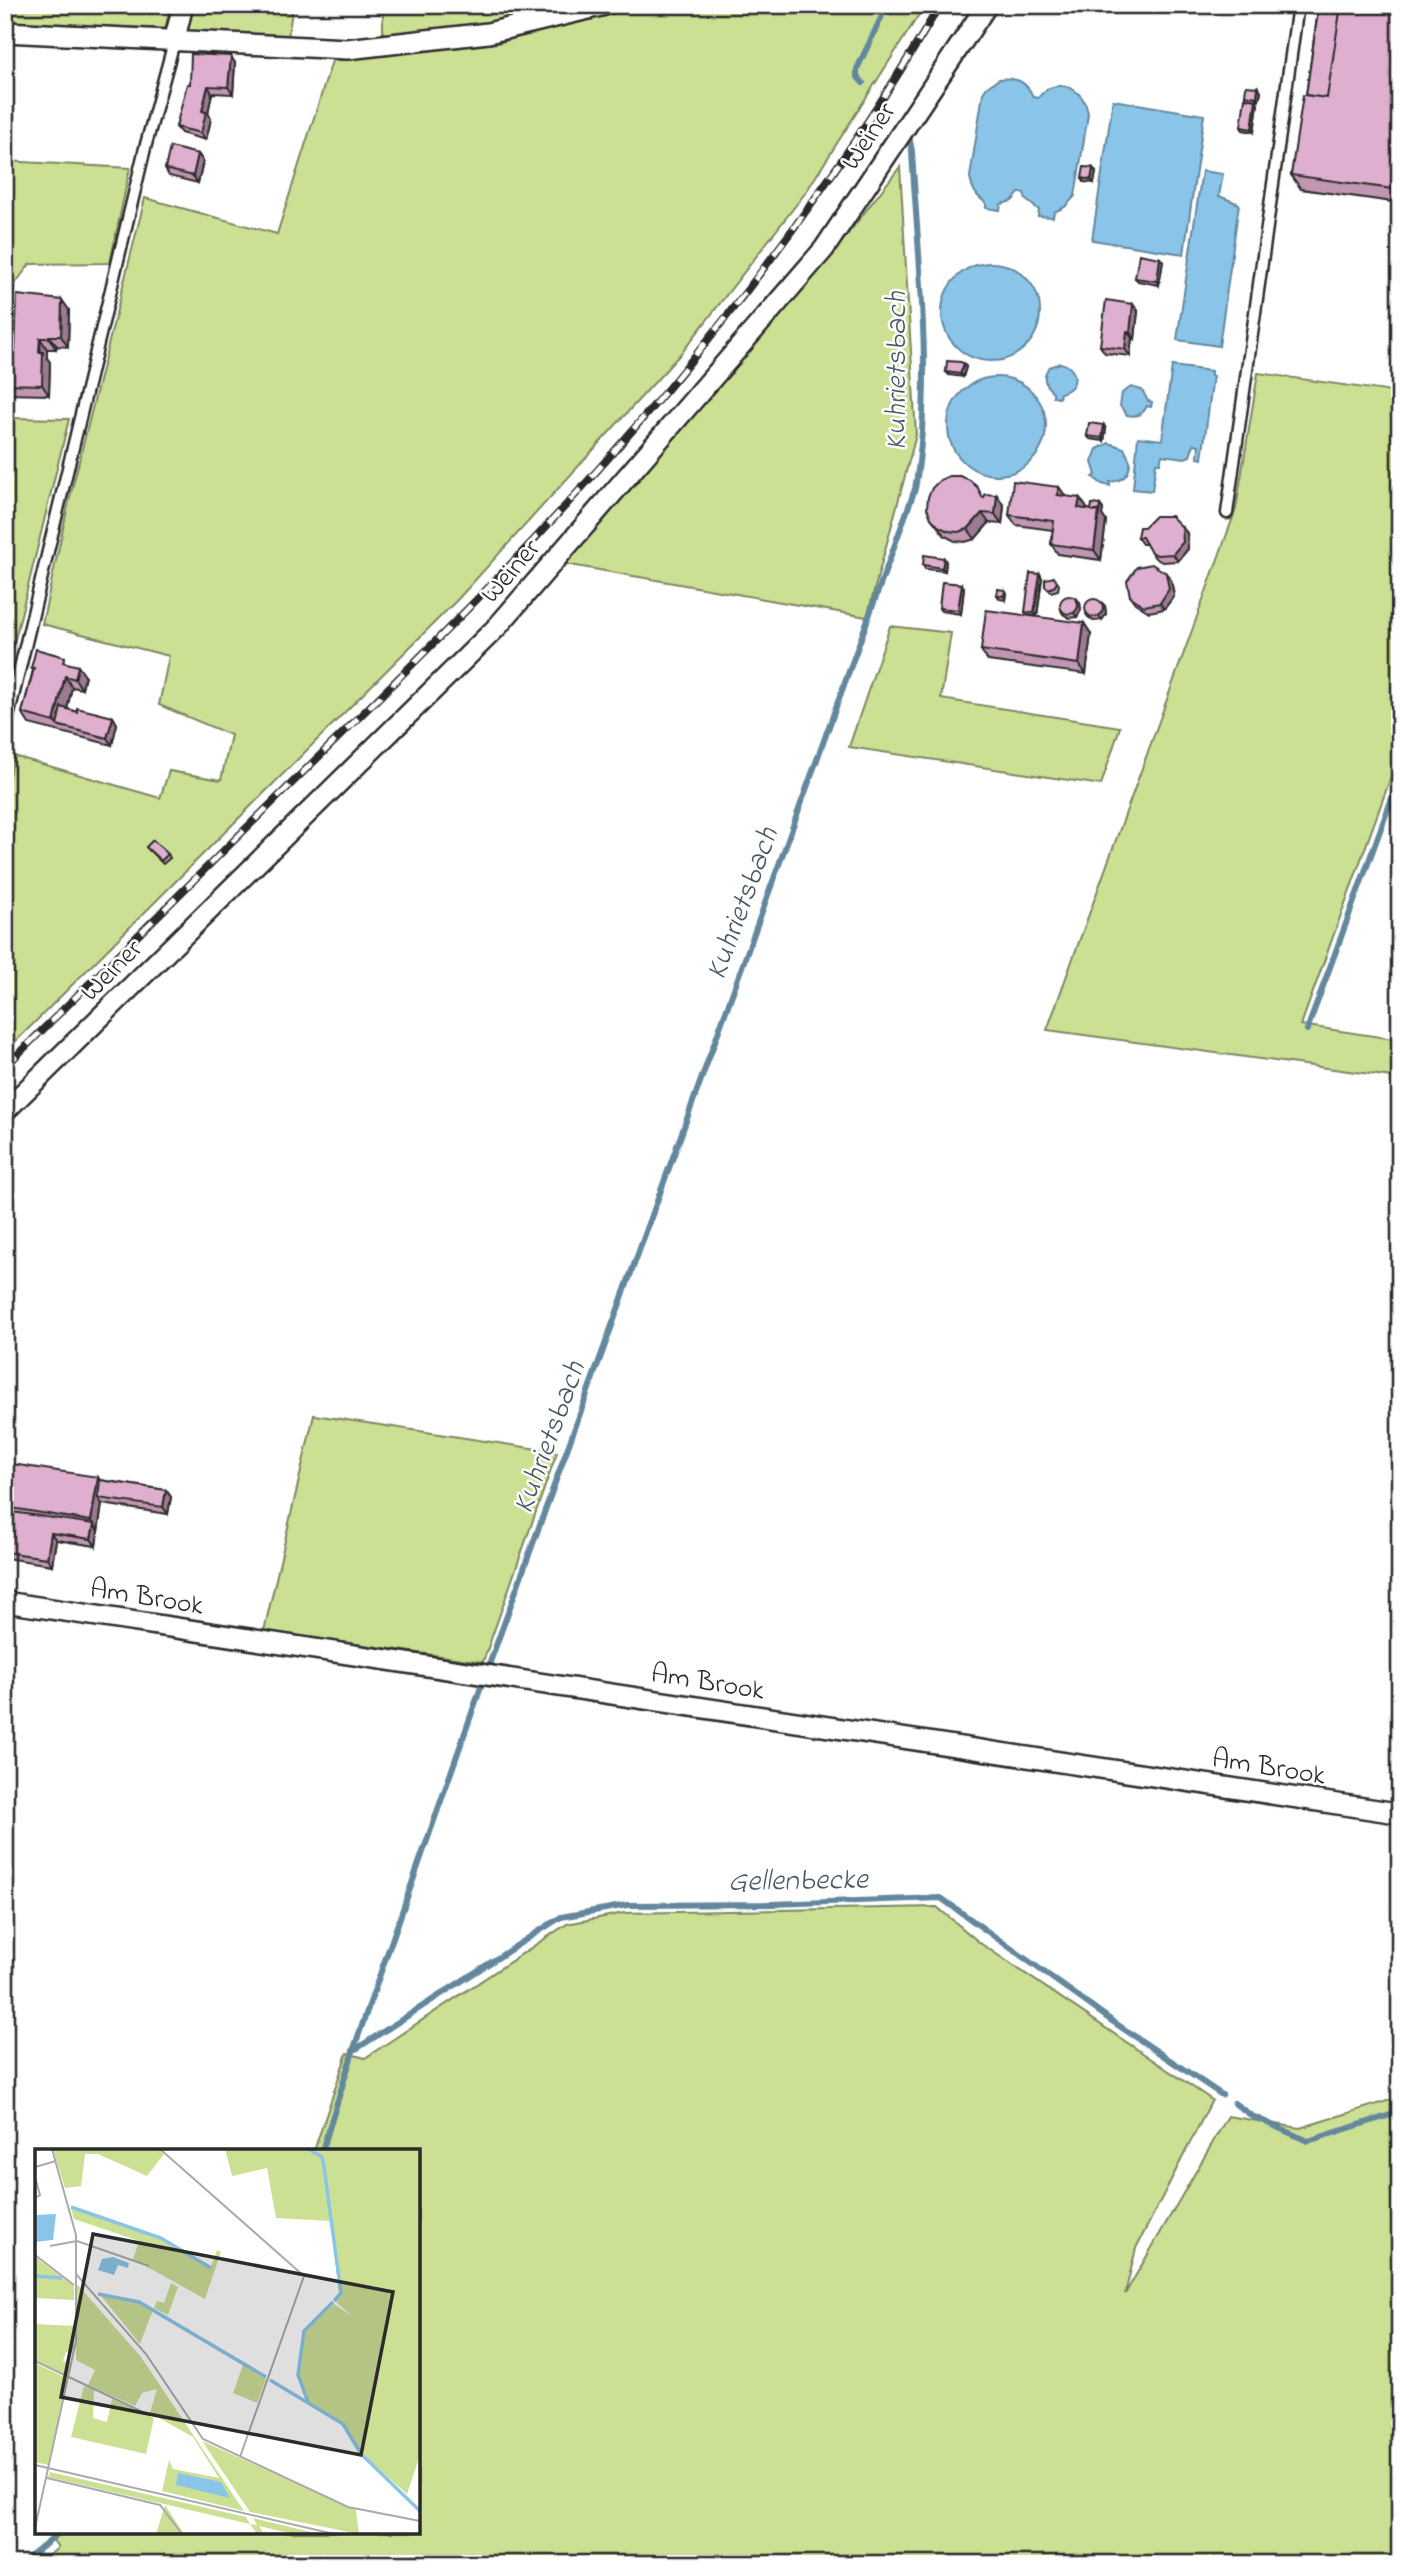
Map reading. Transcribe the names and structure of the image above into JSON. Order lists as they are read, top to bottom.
{
  "streets": {
    "street": ["Weiner", "Am Brook"]
  },
  "water": ["Kuhrietsbach", "Gellenbecke"]
}
